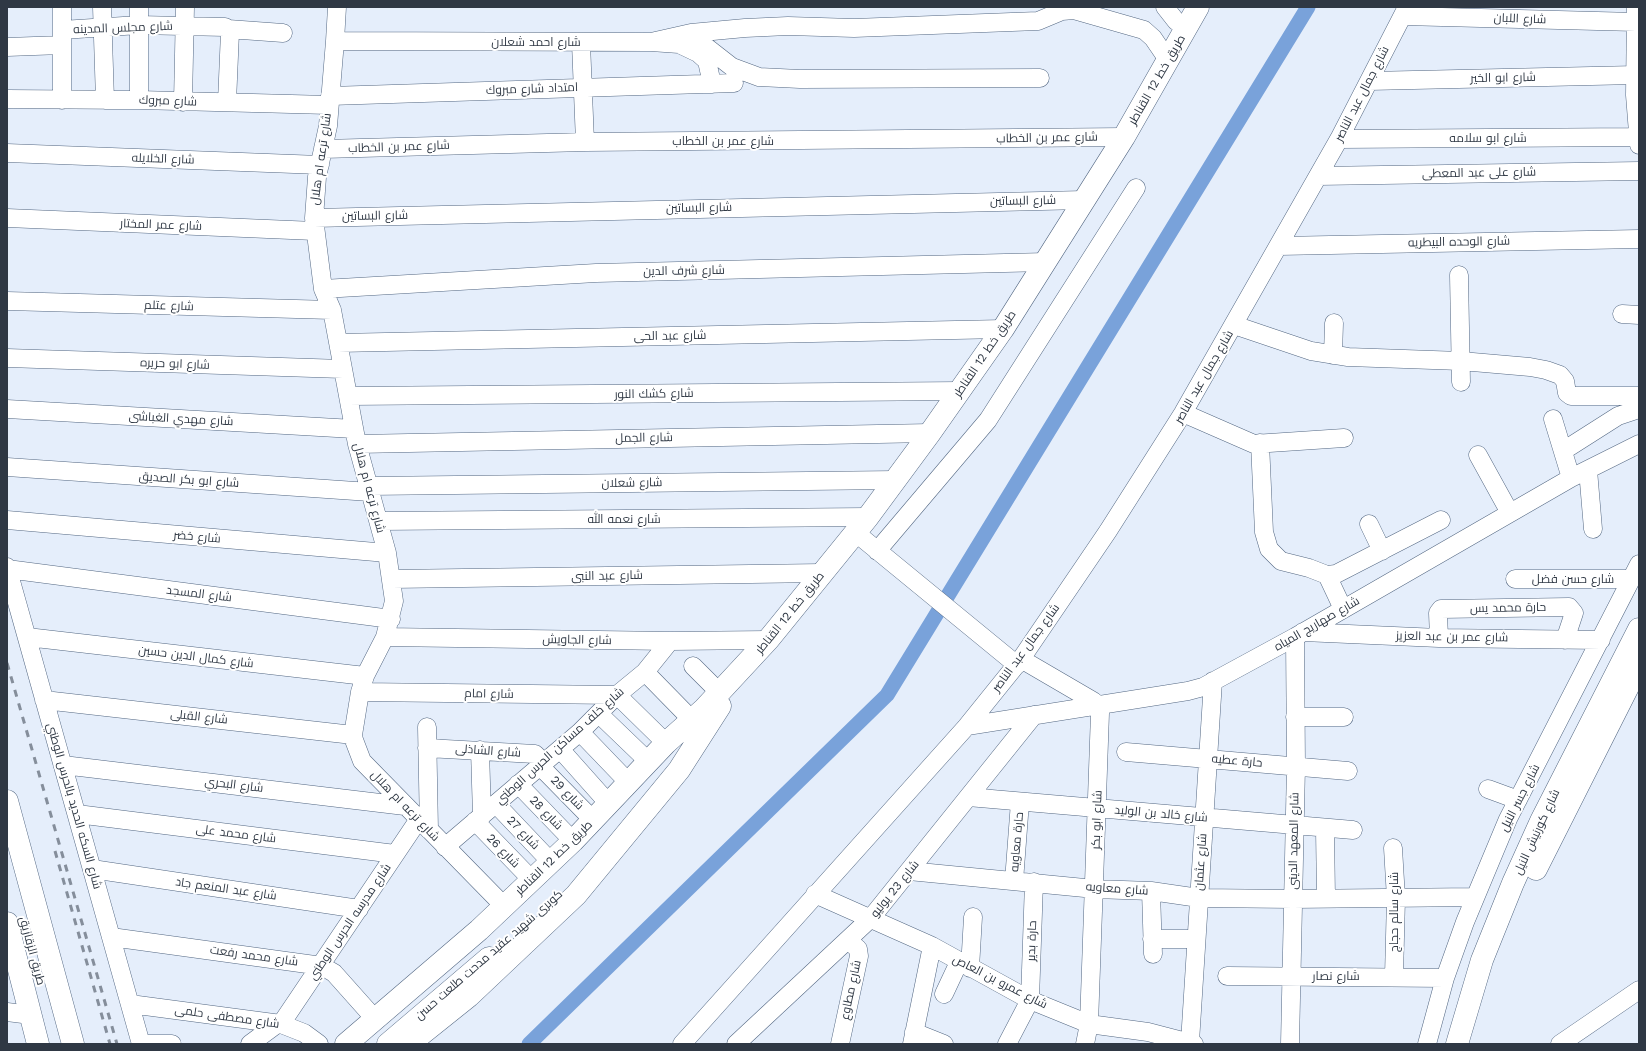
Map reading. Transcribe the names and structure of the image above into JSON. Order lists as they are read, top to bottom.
{
  "streets": {
    "main road": [
      "طريق خط 12 القناطر",
      "شارع كورنيش النيل",
      "طريق الزقازيق",
      "كوبرى شهيد عقيد مدحت طلعت حسن"
    ],
    "street": [
      "شارع اللبان",
      "شارع مجلس المدينه",
      "شارع احمد شعلان",
      "شارع ابو الخير",
      "امتداد شارع مبروك",
      "شارع جمال عبد الناصر",
      "شارع مبروك",
      "شارع عمر بن الخطاب",
      "شارع ابو سلامه",
      "شارع الخلايله",
      "شارع ترعه ام هلال",
      "شارع على عبد المعطى",
      "شارع البساتين",
      "شارع عمر المختار",
      "شارع الوحده البيطريه",
      "شارع شرف الدين",
      "شارع عتلم",
      "شارع عبد الحى",
      "شارع ابو حريره",
      "شارع كشك النور",
      "شارع مهدي الغباشى",
      "شارع الجمل",
      "شارع ابو بكر الصديق",
      "شارع شعلان",
      "شارع نعمه الله",
      "شارع خضر",
      "شارع عبد النبى",
      "شارع حسن فضل",
      "شارع المسجد",
      "حارة محمد يس",
      "شارع صهاريج المياه",
      "شارع عمر بن عبد العزيز",
      "شارع الجاويش",
      "شارع كمال الدين حسين",
      "شارع امام",
      "شارع القبلى",
      "شارع خلف مساكن الحرس الوطني",
      "شارع الشاذلى",
      "حارة عطيه",
      "شارع البحري",
      "شارع 29",
      "شارع جسر النيل",
      "شارع السكه الحديد بالحرس الوطني",
      "شارع 28",
      "شارع خالد بن الوليد",
      "شارع ابو بكر",
      "شارع 27",
      "شارع محمد على",
      "شارع المعهد الدينى",
      "حارة معاويه",
      "شارع 26",
      "شارع عثمان",
      "شارع عبد المنعم جاد",
      "شارع 23 يوليو",
      "شارع معاويه",
      "شارع سالم حجاج",
      "شارع مدرسه الحرس الوطني",
      "حارة بدير",
      "شارع محمد رفعت",
      "شارع نصار",
      "شارع عمرو بن العاص",
      "شارع مطاوع",
      "شارع مصطفى حلمى"
    ]
  },
  "crossings": [
    ["شارع اللبان", "شارع جمال عبد الناصر"],
    ["شارع احمد شعلان", "امتداد شارع مبروك"],
    ["شارع احمد شعلان", "شارع ترعه ام هلال"],
    ["شارع ابو الخير", "شارع جمال عبد الناصر"],
    ["طريق خط 12 القناطر", "شارع عمر بن الخطاب"],
    ["طريق خط 12 القناطر", "شارع ترعه ام هلال"],
    ["طريق خط 12 القناطر", "شارع البساتين"],
    ["طريق خط 12 القناطر", "شارع شرف الدين"],
    ["طريق خط 12 القناطر", "شارع عبد الحى"],
    ["طريق خط 12 القناطر", "شارع كشك النور"],
    ["طريق خط 12 القناطر", "شارع الجمل"],
    ["طريق خط 12 القناطر", "شارع شعلان"],
    ["طريق خط 12 القناطر", "شارع نعمه الله"],
    ["طريق خط 12 القناطر", "شارع عبد النبى"],
    ["طريق خط 12 القناطر", "شارع الجاويش"],
    ["طريق خط 12 القناطر", "شارع 29"],
    ["طريق خط 12 القناطر", "شارع 28"],
    ["طريق خط 12 القناطر", "شارع 27"],
    ["طريق خط 12 القناطر", "شارع 26"],
    ["طريق خط 12 القناطر", "كوبرى شهيد عقيد مدحت طلعت حسن"],
    ["طريق خط 12 القناطر", "شارع محمد رفعت"],
    ["امتداد شارع مبروك", "شارع مبروك"],
    ["امتداد شارع مبروك", "شارع ترعه ام هلال"],
    ["شارع جمال عبد الناصر", "شارع ابو سلامه"],
    ["شارع جمال عبد الناصر", "شارع على عبد المعطى"],
    ["شارع جمال عبد الناصر", "شارع الوحده البيطريه"],
    ["شارع جمال عبد الناصر", "شارع صهاريج المياه"],
    ["شارع مبروك", "شارع ترعه ام هلال"],
    ["شارع عمر بن الخطاب", "شارع الخلايله"],
    ["شارع عمر بن الخطاب", "شارع ترعه ام هلال"],
    ["شارع الخلايله", "شارع ترعه ام هلال"],
    ["شارع ترعه ام هلال", "شارع البساتين"],
    ["شارع ترعه ام هلال", "شارع عمر المختار"],
    ["شارع ترعه ام هلال", "شارع شرف الدين"],
    ["شارع ترعه ام هلال", "شارع عتلم"],
    ["شارع ترعه ام هلال", "شارع عبد الحى"],
    ["شارع ترعه ام هلال", "شارع ابو حريره"],
    ["شارع ترعه ام هلال", "شارع كشك النور"],
    ["شارع ترعه ام هلال", "شارع مهدي الغباشى"],
    ["شارع ترعه ام هلال", "شارع الجمل"],
    ["شارع ترعه ام هلال", "شارع ابو بكر الصديق"],
    ["شارع ترعه ام هلال", "شارع شعلان"],
    ["شارع ترعه ام هلال", "شارع نعمه الله"],
    ["شارع ترعه ام هلال", "شارع خضر"],
    ["شارع ترعه ام هلال", "شارع عبد النبى"],
    ["شارع ترعه ام هلال", "شارع المسجد"],
    ["شارع ترعه ام هلال", "شارع الجاويش"],
    ["شارع ترعه ام هلال", "شارع كمال الدين حسين"],
    ["شارع ترعه ام هلال", "شارع امام"],
    ["شارع ترعه ام هلال", "شارع القبلى"],
    ["شارع ترعه ام هلال", "شارع خلف مساكن الحرس الوطني"],
    ["شارع ترعه ام هلال", "شارع البحري"],
    ["شارع ترعه ام هلال", "شارع مدرسه الحرس الوطني"],
    ["شارع ترعه ام هلال", "كوبرى شهيد عقيد مدحت طلعت حسن"],
    ["شارع البساتين", "شارع عمر المختار"],
    ["شارع مهدي الغباشى", "شارع الجمل"],
    ["شارع ابو بكر الصديق", "شارع شعلان"],
    ["شارع حسن فضل", "شارع جسر النيل"],
    ["شارع المسجد", "شارع السكه الحديد بالحرس الوطني"],
    ["حارة محمد يس", "شارع عمر بن عبد العزيز"],
    ["شارع صهاريج المياه", "شارع عمر بن عبد العزيز"],
    ["شارع صهاريج المياه", "شارع ابو بكر"],
    ["شارع صهاريج المياه", "شارع المعهد الدينى"],
    ["شارع صهاريج المياه", "شارع عثمان"],
    ["شارع صهاريج المياه", "شارع 23 يوليو"],
    ["شارع عمر بن عبد العزيز", "شارع جسر النيل"],
    ["شارع عمر بن عبد العزيز", "شارع المعهد الدينى"],
    ["شارع الجاويش", "شارع خلف مساكن الحرس الوطني"],
    ["شارع كمال الدين حسين", "شارع امام"],
    ["شارع كمال الدين حسين", "شارع السكه الحديد بالحرس الوطني"],
    ["شارع امام", "شارع خلف مساكن الحرس الوطني"],
    ["شارع القبلى", "شارع السكه الحديد بالحرس الوطني"],
    ["شارع خلف مساكن الحرس الوطني", "شارع الشاذلى"],
    ["شارع خلف مساكن الحرس الوطني", "شارع 29"],
    ["شارع خلف مساكن الحرس الوطني", "شارع 28"],
    ["شارع خلف مساكن الحرس الوطني", "شارع 27"],
    ["شارع خلف مساكن الحرس الوطني", "شارع 26"],
    ["شارع الشاذلى", "شارع 29"],
    ["حارة عطيه", "شارع المعهد الدينى"],
    ["حارة عطيه", "شارع عثمان"],
    ["شارع البحري", "شارع السكه الحديد بالحرس الوطني"],
    ["شارع جسر النيل", "شارع معاويه"],
    ["شارع جسر النيل", "شارع نصار"],
    ["شارع السكه الحديد بالحرس الوطني", "شارع محمد على"],
    ["شارع السكه الحديد بالحرس الوطني", "شارع عبد المنعم جاد"],
    ["شارع السكه الحديد بالحرس الوطني", "شارع محمد رفعت"],
    ["شارع السكه الحديد بالحرس الوطني", "شارع مصطفى حلمى"],
    ["شارع خالد بن الوليد", "شارع ابو بكر"],
    ["شارع خالد بن الوليد", "شارع المعهد الدينى"],
    ["شارع خالد بن الوليد", "حارة معاويه"],
    ["شارع خالد بن الوليد", "شارع عثمان"],
    ["شارع خالد بن الوليد", "شارع 23 يوليو"],
    ["شارع ابو بكر", "شارع معاويه"],
    ["شارع ابو بكر", "شارع عمرو بن العاص"],
    ["شارع محمد على", "شارع مدرسه الحرس الوطني"],
    ["شارع المعهد الدينى", "شارع معاويه"],
    ["شارع المعهد الدينى", "شارع نصار"],
    ["حارة معاويه", "شارع معاويه"],
    ["شارع عثمان", "شارع معاويه"],
    ["شارع عثمان", "شارع عمرو بن العاص"],
    ["شارع عبد المنعم جاد", "شارع مدرسه الحرس الوطني"],
    ["شارع 23 يوليو", "شارع معاويه"],
    ["شارع 23 يوليو", "شارع عمرو بن العاص"],
    ["شارع 23 يوليو", "شارع مطاوع"],
    ["شارع معاويه", "شارع سالم حجاج"],
    ["شارع معاويه", "حارة بدير"],
    ["شارع سالم حجاج", "شارع نصار"],
    ["شارع مدرسه الحرس الوطني", "شارع محمد رفعت"],
    ["شارع مدرسه الحرس الوطني", "شارع مصطفى حلمى"],
    ["حارة بدير", "شارع عمرو بن العاص"]
  ]
}
